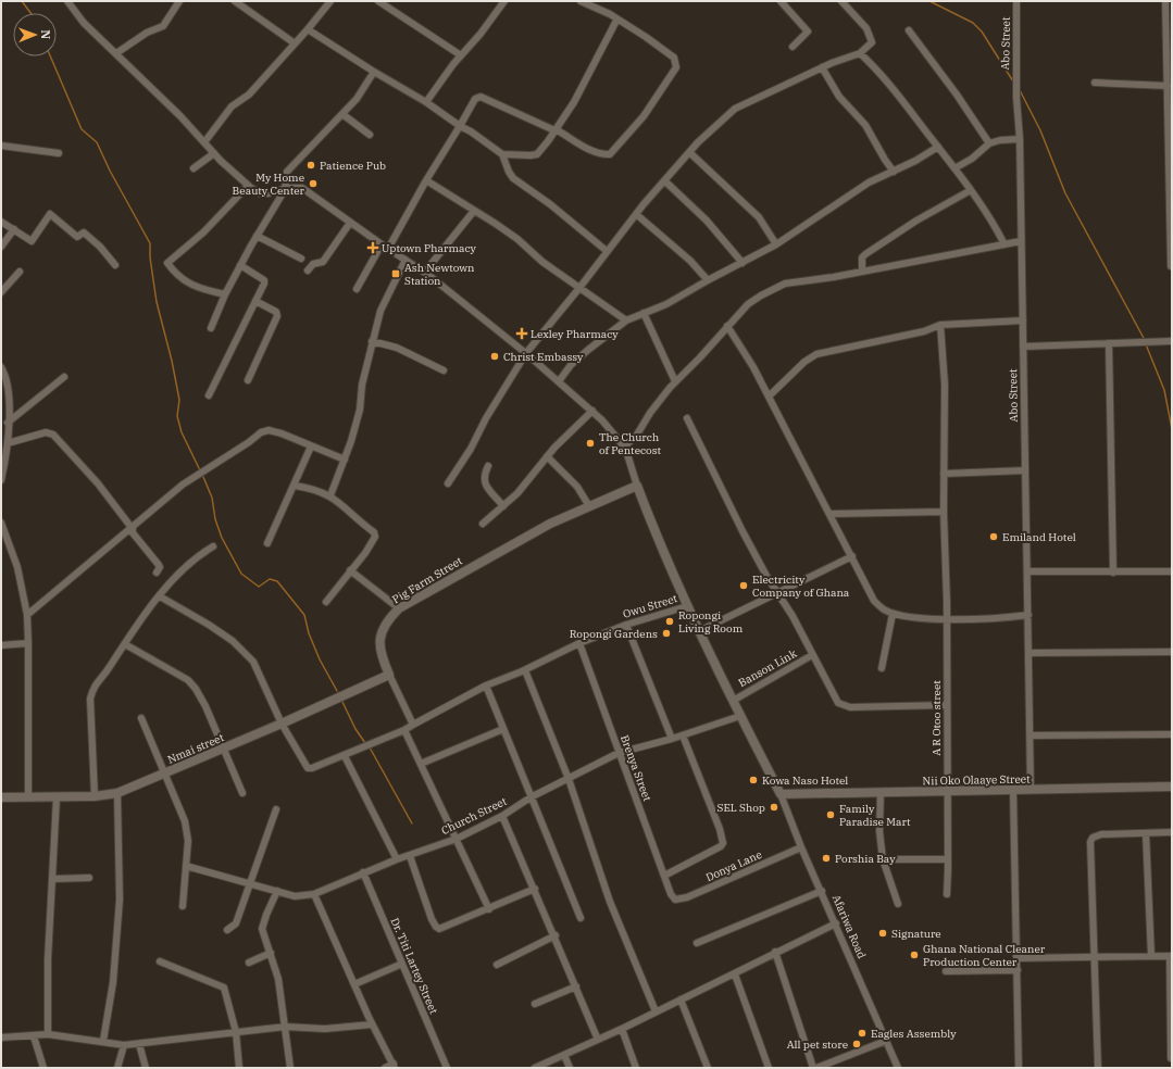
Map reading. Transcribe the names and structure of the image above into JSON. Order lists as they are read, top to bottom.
{
  "streets": {
    "street": [
      "Abo Street",
      "Pig Farm Street",
      "Owu Street",
      "Banson Link",
      "A R Otoo street",
      "Nmai street",
      "Brenya Street",
      "Nii Oko Olaaye Street",
      "Church Street",
      "Donya Lane",
      "Afariwa Road",
      "Dr. Titi Lartey Street"
    ]
  },
  "crossings": [
    ["Abo Street", "Nii Oko Olaaye Street"],
    ["Pig Farm Street", "Nmai street"],
    ["Owu Street", "Brenya Street"],
    ["A R Otoo street", "Nii Oko Olaaye Street"],
    ["Brenya Street", "Church Street"],
    ["Brenya Street", "Donya Lane"],
    ["Nii Oko Olaaye Street", "Afariwa Road"],
    ["Church Street", "Dr. Titi Lartey Street"],
    ["Donya Lane", "Afariwa Road"]
  ],
  "places": {
    "other": [
      "Patience Pub",
      "My Home Beauty Center",
      "Christ Embassy",
      "The Church of Pentecost",
      "Emiland Hotel",
      "Electricity Company of Ghana",
      "Ropongi Living Room",
      "Ropongi Gardens",
      "Kowa Naso Hotel",
      "SEL Shop",
      "Family Paradise Mart",
      "Porshia Bay",
      "Signature",
      "Ghana National Cleaner Production Center",
      "Eagles Assembly",
      "All pet store"
    ],
    "health": ["Uptown Pharmacy", "Lexley Pharmacy"],
    "transit": ["Ash Newtown Station"]
  },
  "north": "right"
}
